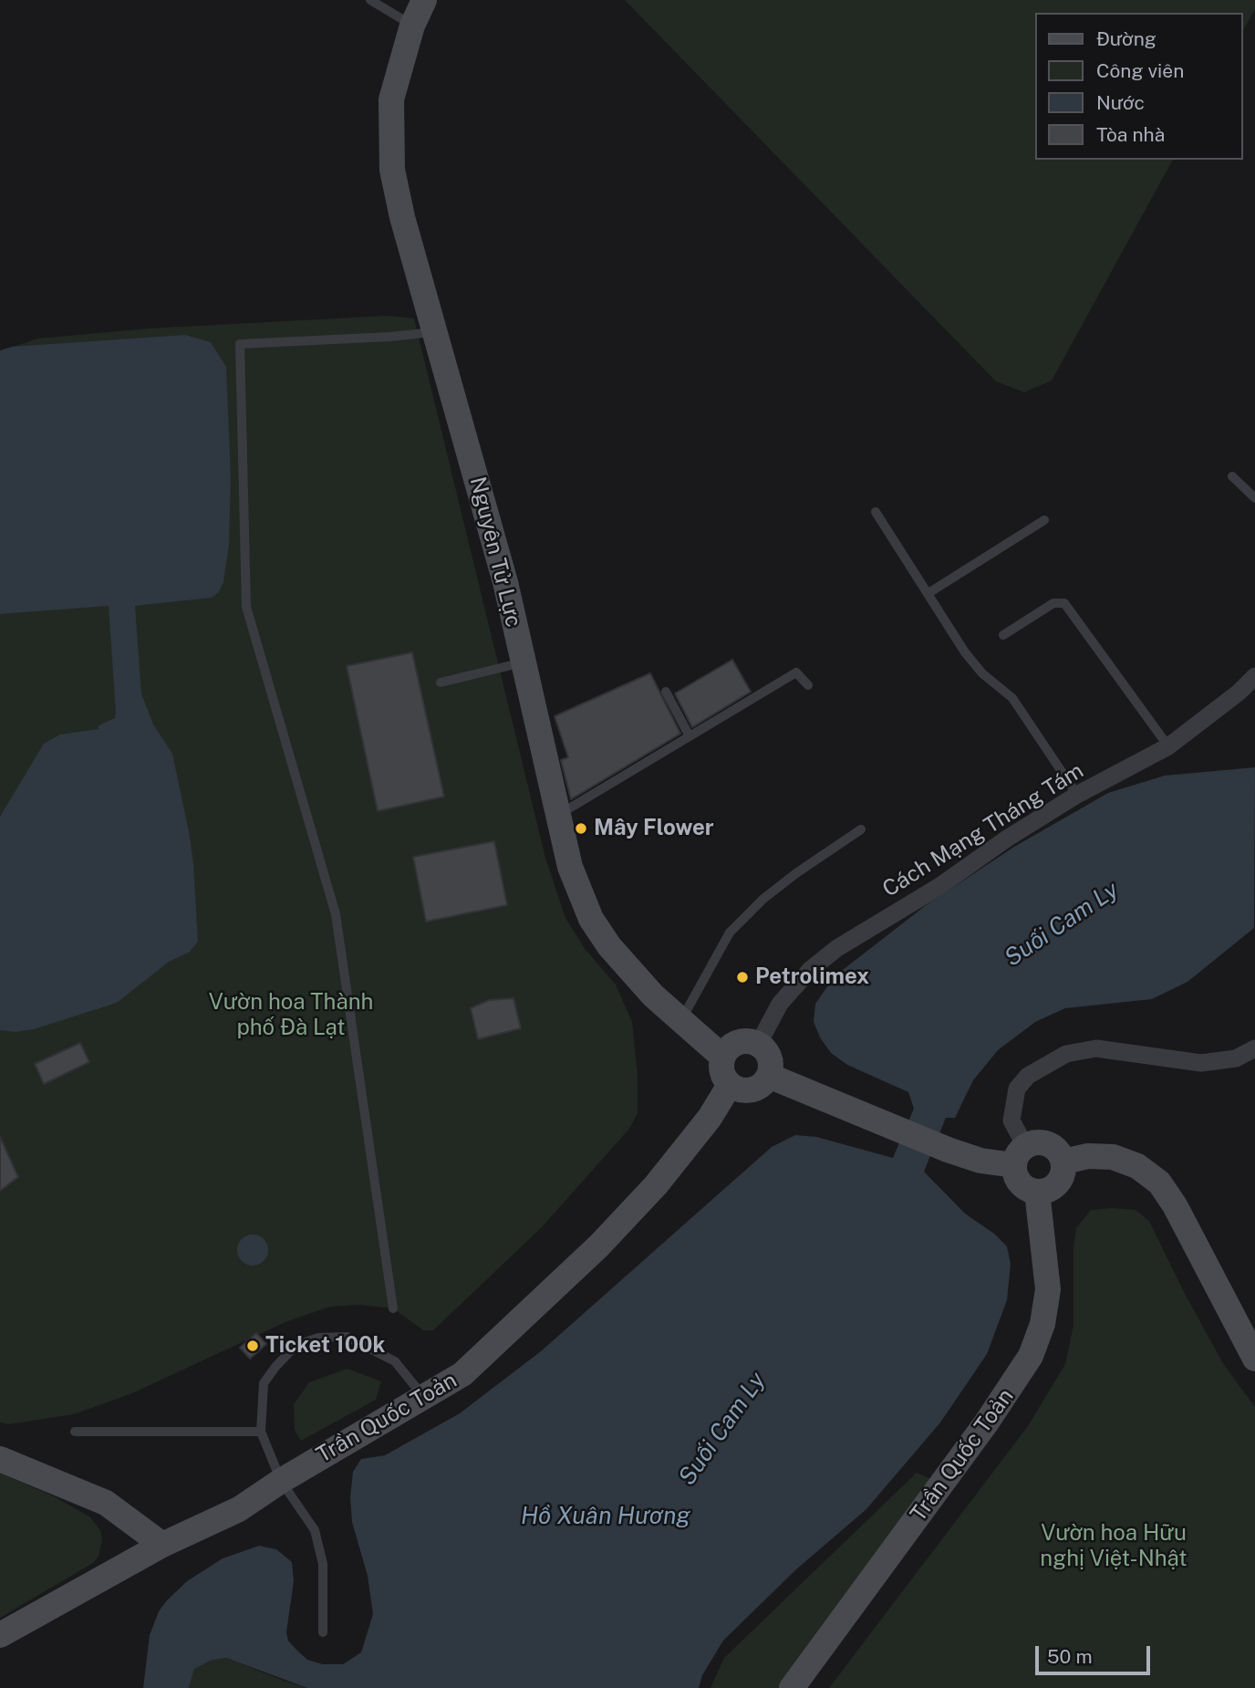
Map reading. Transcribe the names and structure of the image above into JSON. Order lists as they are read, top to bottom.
{
  "streets": {
    "main road": ["Nguyên Tử Lực", "Trần Quốc Toản"],
    "street": ["Cách Mạng Tháng Tám"]
  },
  "crossings": [
    ["Nguyên Tử Lực", "Cách Mạng Tháng Tám"],
    ["Nguyên Tử Lực", "Trần Quốc Toản"],
    ["Cách Mạng Tháng Tám", "Trần Quốc Toản"]
  ],
  "water": ["Suối Cam Ly", "Hồ Xuân Hương"],
  "parks": ["Vườn hoa Thành phố Đà Lạt", "Vườn hoa Hữu nghị Việt-Nhật"],
  "places": ["Mây Flower", "Petrolimex", "Ticket 100k"],
  "legend": [
    "Đường",
    "Công viên",
    "Nước",
    "Tòa nhà"
  ],
  "scale_bar": "50 m"
}
